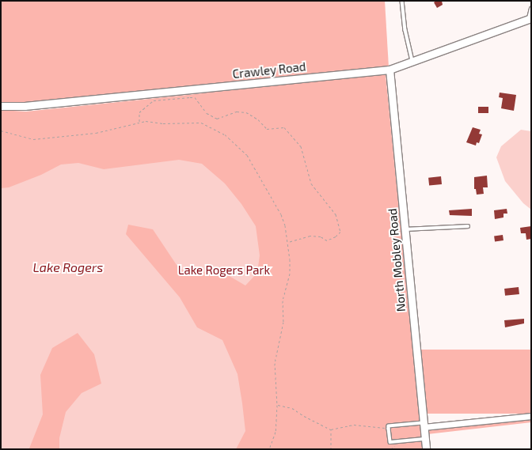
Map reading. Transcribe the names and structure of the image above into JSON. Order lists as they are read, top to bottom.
{
  "streets": {
    "street": ["Crawley Road", "North Mobley Road"]
  },
  "crossings": [
    ["Crawley Road", "North Mobley Road"]
  ],
  "water": ["Lake Rogers"],
  "parks": ["Lake Rogers Park"]
}
